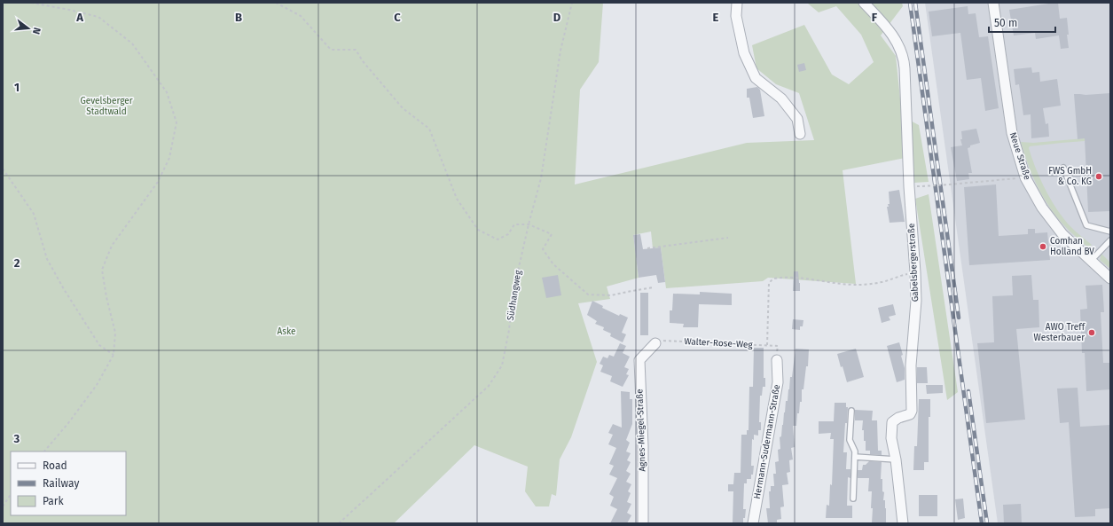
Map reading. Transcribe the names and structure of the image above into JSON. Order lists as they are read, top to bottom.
{
  "streets": {
    "street": [
      "Neue Straße",
      "Gabelsbergerstraße",
      "Agnes-Miegel-Straße",
      "Hermann-Sudermann-Straße"
    ],
    "path": ["Südhangweg", "Walter-Rose-Weg"]
  },
  "crossings": [
    ["Walter-Rose-Weg", "Agnes-Miegel-Straße"]
  ],
  "parks": ["Gevelsberger Stadtwald", "Aske"],
  "places": ["FWS GmbH & Co. KG", "Comhan Holland BV", "AWO Treff Westerbauer"],
  "legend": ["Road", "Railway", "Park"],
  "scale_bar": "50 m",
  "north": "right",
  "grid": {
    "columns": [
      "A",
      "B",
      "C",
      "D",
      "E",
      "F"
    ],
    "rows": ["1", "2", "3"]
  }
}
